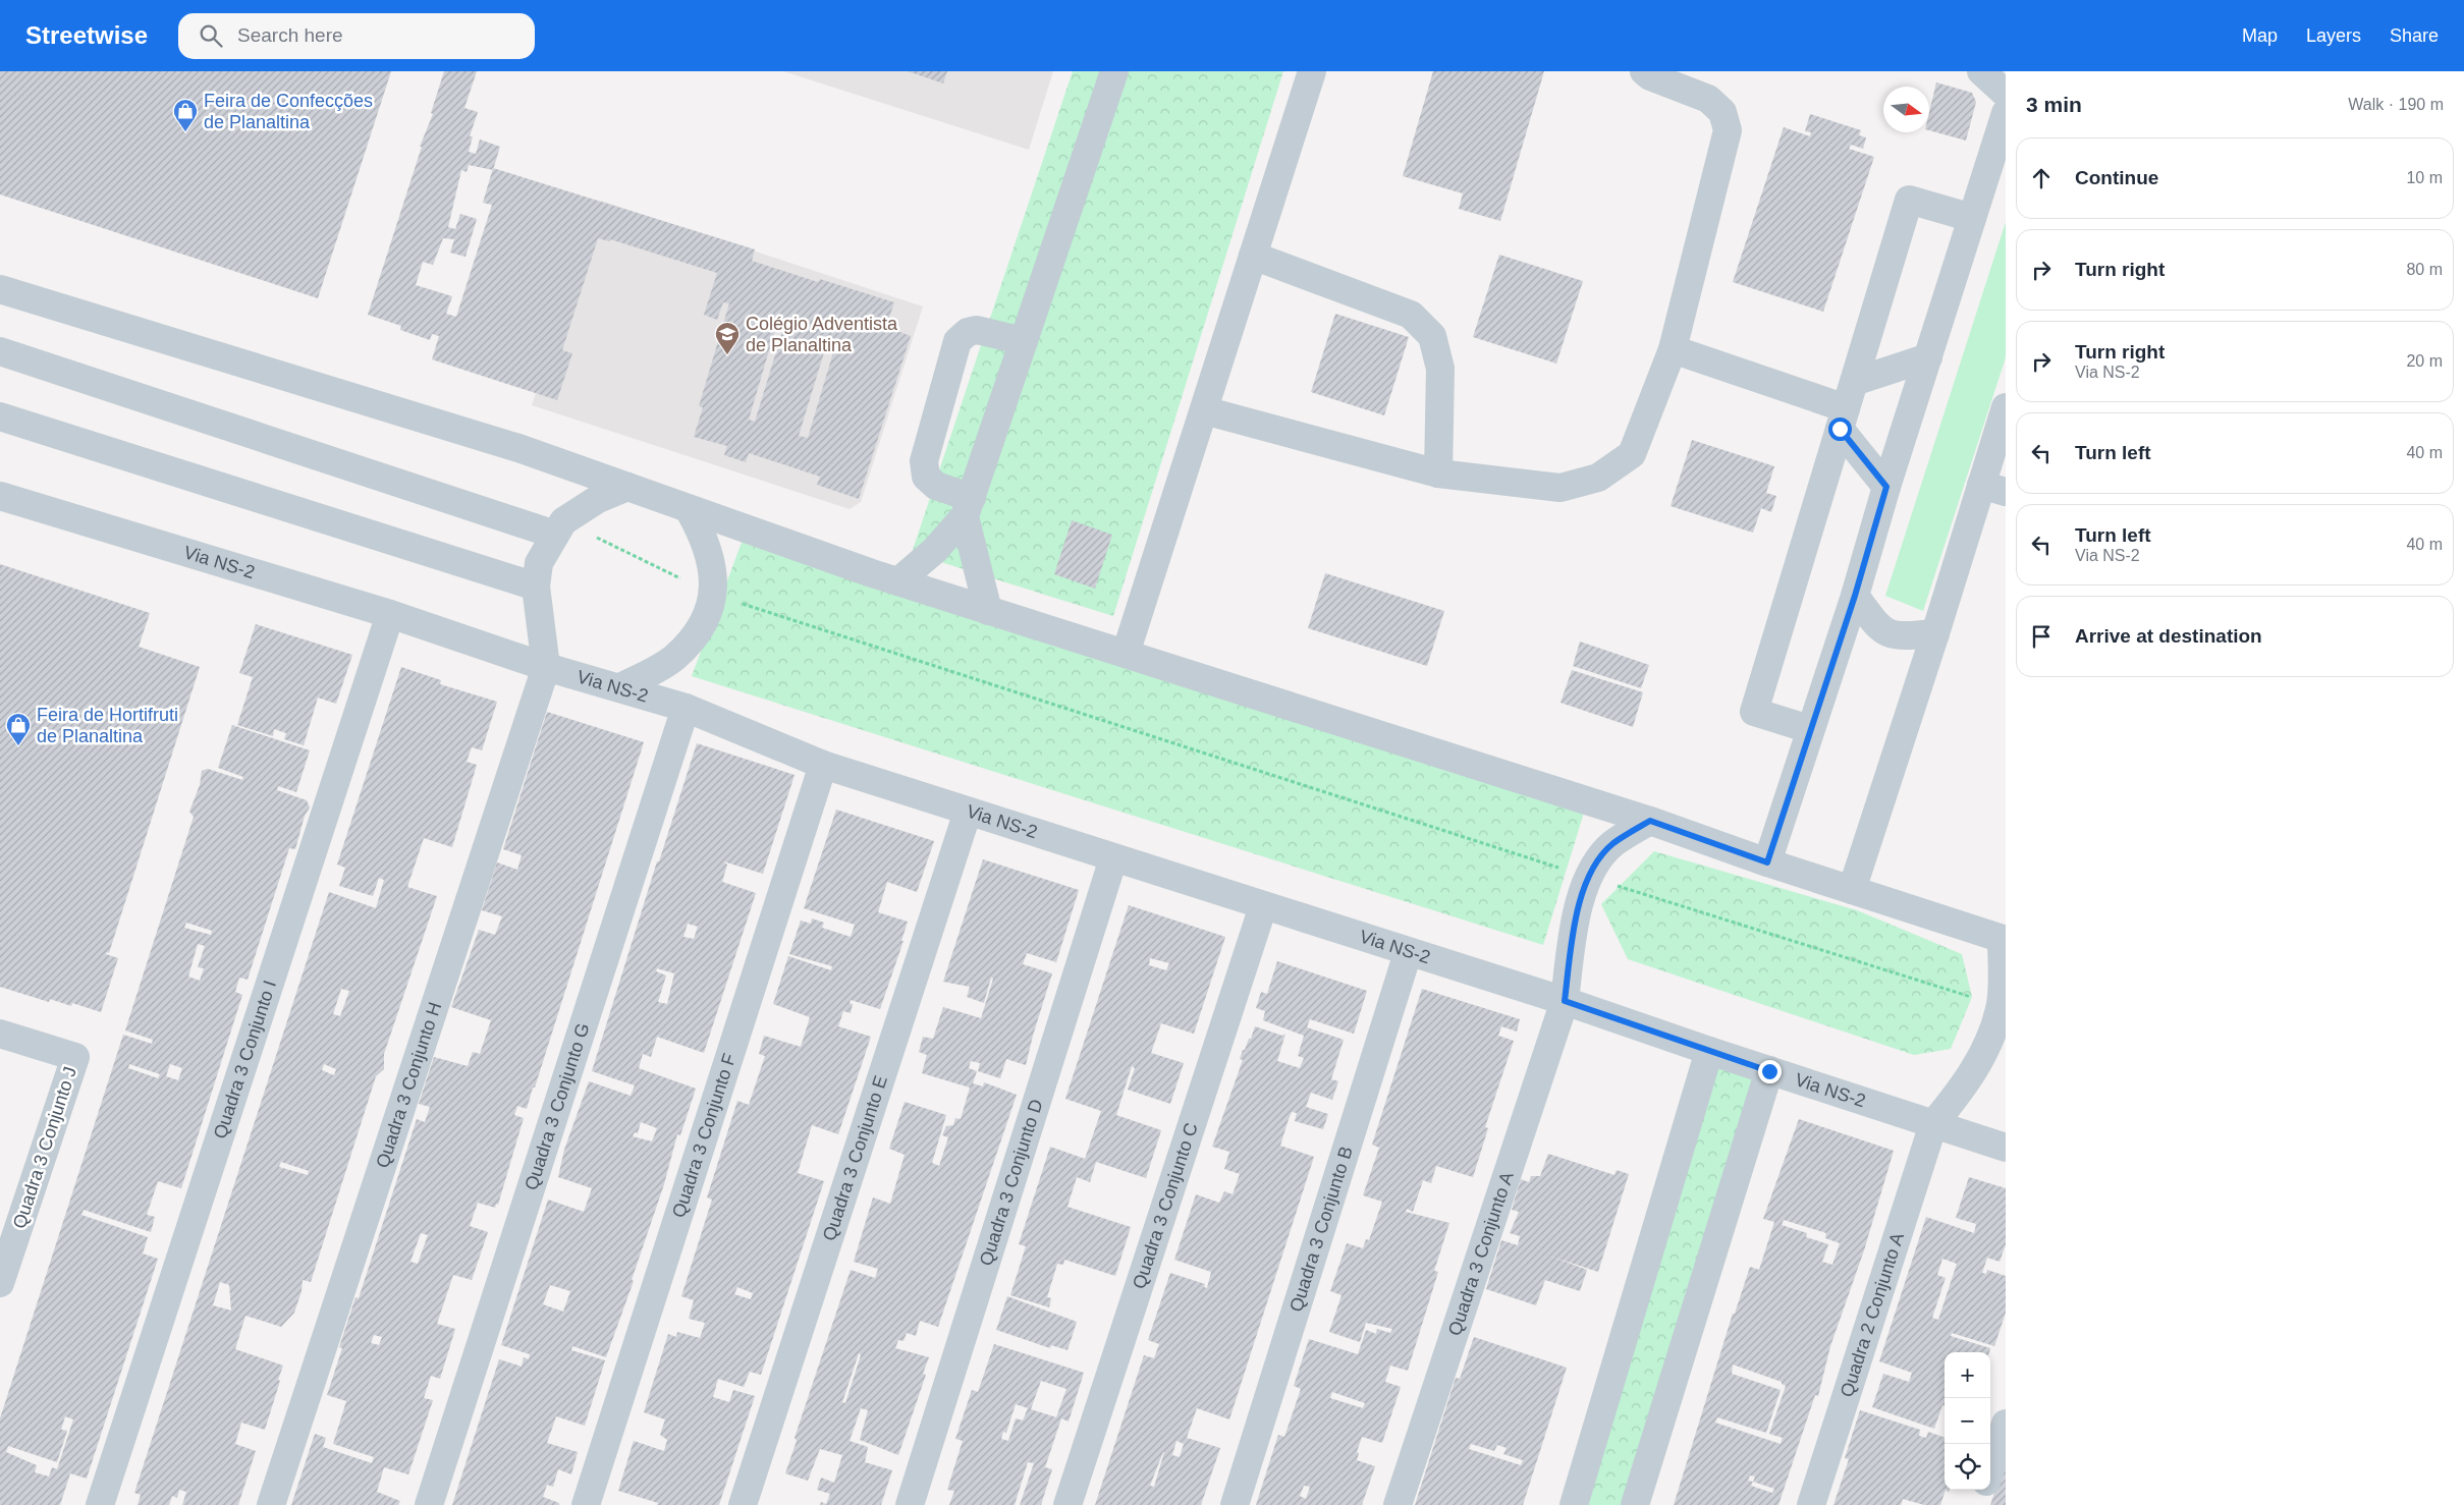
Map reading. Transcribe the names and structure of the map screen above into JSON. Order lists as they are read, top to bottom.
{
  "streets": {
    "street": [
      "Via NS-2",
      "Quadra 3 Conjunto I",
      "Quadra 3 Conjunto H",
      "Quadra 3 Conjunto G",
      "Quadra 3 Conjunto F",
      "Quadra 3 Conjunto J",
      "Quadra 3 Conjunto E",
      "Quadra 3 Conjunto D",
      "Quadra 3 Conjunto C",
      "Quadra 3 Conjunto B",
      "Quadra 3 Conjunto A",
      "Quadra 2 Conjunto A"
    ]
  },
  "crossings": [
    ["Via NS-2", "Quadra 3 Conjunto I"],
    ["Via NS-2", "Quadra 3 Conjunto H"],
    ["Via NS-2", "Quadra 3 Conjunto G"],
    ["Via NS-2", "Quadra 3 Conjunto F"],
    ["Via NS-2", "Quadra 3 Conjunto E"],
    ["Via NS-2", "Quadra 3 Conjunto D"],
    ["Via NS-2", "Quadra 3 Conjunto C"],
    ["Via NS-2", "Quadra 3 Conjunto B"],
    ["Via NS-2", "Quadra 3 Conjunto A"],
    ["Via NS-2", "Quadra 2 Conjunto A"]
  ],
  "places": {
    "shop": ["Feira de Confecções de Planaltina", "Feira de Hortifruti de Planaltina"],
    "school or university": ["Colégio Adventista de Planaltina"]
  },
  "north": "right",
  "page": {
    "header": "Streetwise",
    "search": "Search here",
    "nav": ["Map", "Layers", "Share"],
    "heading": ["3 min", "Walk · 190 m"],
    "list": [
      ["Continue", "10 m"],
      ["Turn right", "80 m"],
      ["Turn right", "Via NS-2", "20 m"],
      ["Turn left", "40 m"],
      ["Turn left", "Via NS-2", "40 m"],
      "Arrive at destination"
    ],
    "map_buttons": ["+", "−"]
  }
}
